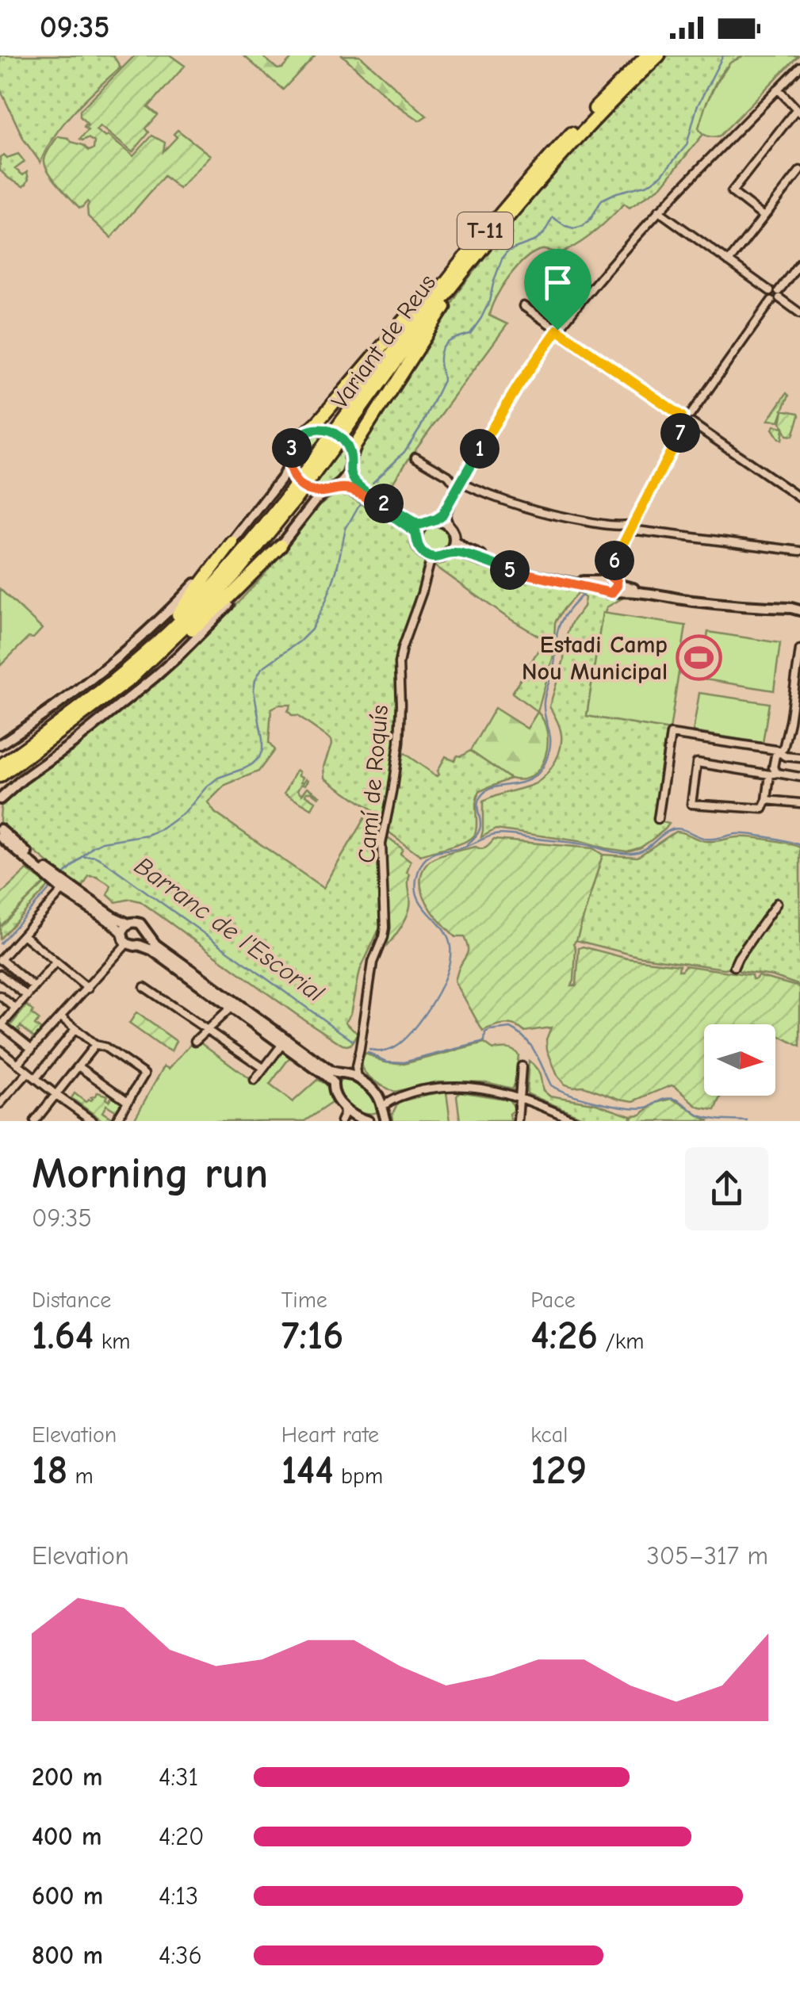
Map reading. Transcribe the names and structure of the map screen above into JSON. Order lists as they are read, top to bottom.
{
  "streets": {
    "highway": ["T-11", "Variant de Reus"],
    "street": ["Camí de Roquís"]
  },
  "water": ["Barranc de l'Escorial"],
  "places": {
    "sports": ["Estadi Camp Nou Municipal"]
  },
  "north": "right",
  "page": {
    "status": "09:35",
    "pins": [
      "7",
      "3",
      "1",
      "2",
      "6",
      "5"
    ],
    "heading": ["Morning run", "09:35"],
    "stats": [
      ["Distance", "1.64 km"],
      ["Time", "7:16"],
      ["Pace", "4:26 /km"],
      ["Elevation", "18 m"],
      ["Heart rate", "144 bpm"],
      ["kcal", "129"]
    ],
    "chart": ["Elevation", "305–317 m"],
    "list": [
      {
        "name": "200 m",
        "note": "4:31"
      },
      {
        "name": "400 m",
        "note": "4:20"
      },
      {
        "name": "600 m",
        "note": "4:13"
      },
      {
        "name": "800 m",
        "note": "4:36"
      }
    ]
  }
}
